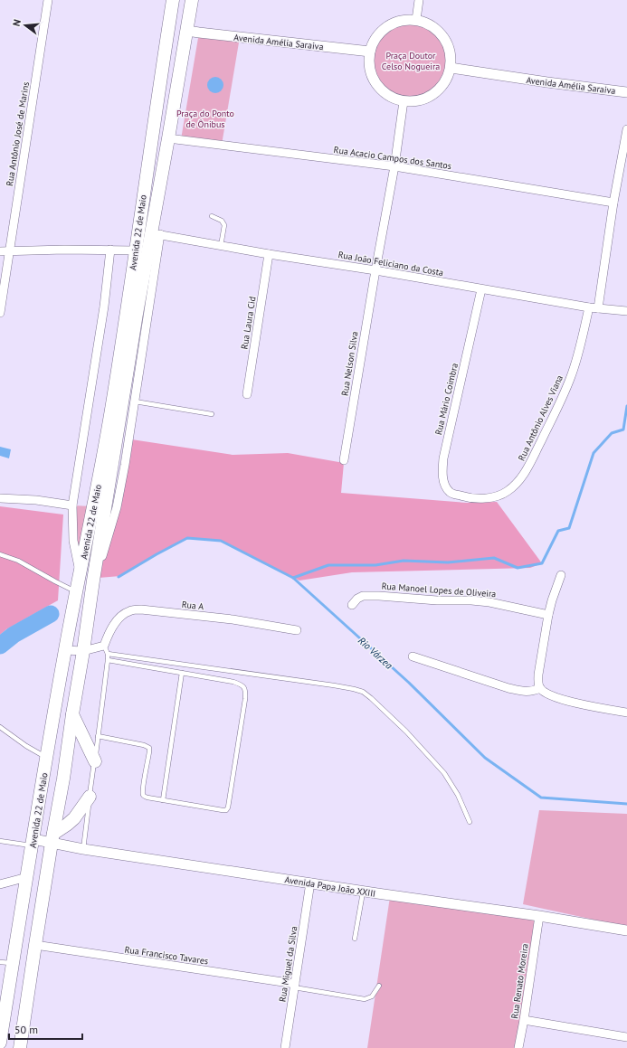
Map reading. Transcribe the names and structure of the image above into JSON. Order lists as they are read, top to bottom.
{
  "streets": {
    "main road": ["Avenida 22 de Maio"],
    "street": [
      "Avenida Amélia Saraiva",
      "Rua Antônio José de Marins",
      "Rua Acacio Campos dos Santos",
      "Rua João Feliciano da Costa",
      "Rua Laura Cid",
      "Rua Nelson Silva",
      "Rua Mário Coimbra",
      "Rua Antônio Alves Viana",
      "Rua Manoel Lopes de Oliveira",
      "Rua A",
      "Avenida Papa João XXIII",
      "Rua Francisco Tavares",
      "Rua Miguel da Silva",
      "Rua Renato Moreira"
    ]
  },
  "crossings": [
    ["Avenida Amélia Saraiva", "Avenida 22 de Maio"],
    ["Avenida Amélia Saraiva", "Rua Nelson Silva"],
    ["Rua Acacio Campos dos Santos", "Avenida 22 de Maio"],
    ["Rua Acacio Campos dos Santos", "Rua Nelson Silva"],
    ["Avenida 22 de Maio", "Rua João Feliciano da Costa"],
    ["Avenida 22 de Maio", "Avenida Papa João XXIII"],
    ["Avenida 22 de Maio", "Rua Francisco Tavares"],
    ["Rua João Feliciano da Costa", "Rua Laura Cid"],
    ["Rua João Feliciano da Costa", "Rua Nelson Silva"],
    ["Rua João Feliciano da Costa", "Rua Mário Coimbra"],
    ["Rua João Feliciano da Costa", "Rua Antônio Alves Viana"],
    ["Rua Mário Coimbra", "Rua Antônio Alves Viana"],
    ["Avenida Papa João XXIII", "Rua Miguel da Silva"],
    ["Avenida Papa João XXIII", "Rua Renato Moreira"],
    ["Rua Francisco Tavares", "Rua Miguel da Silva"]
  ],
  "water": ["Rio Várzea"],
  "parks": ["Praça Doutor Celso Nogueira", "Praça do Ponto de Ônibus"],
  "scale_bar": "50 m",
  "north": "left"
}
